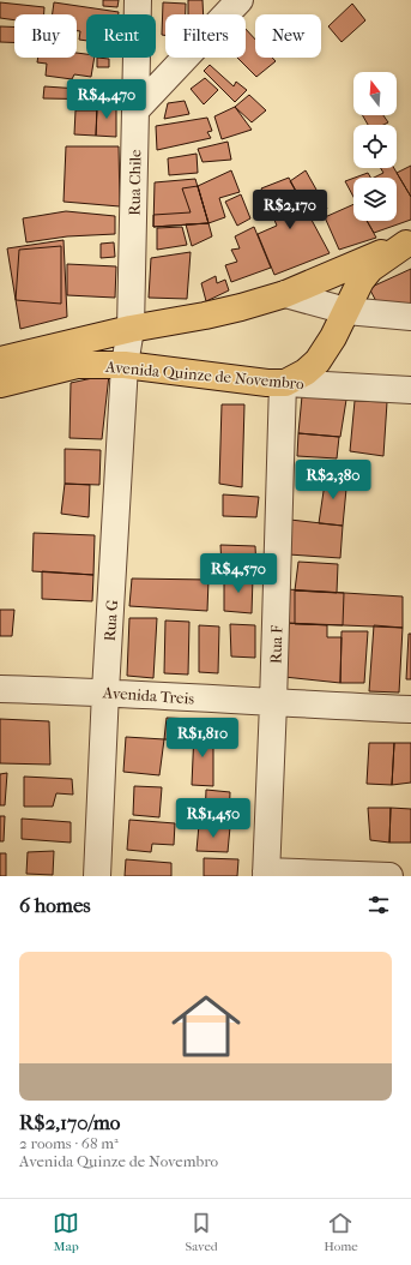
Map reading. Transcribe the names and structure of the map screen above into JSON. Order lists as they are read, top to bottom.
{
  "streets": {
    "main road": ["Avenida Quinze de Novembro"],
    "street": [
      "Rua Chile",
      "Rua G",
      "Rua F",
      "Avenida Treis"
    ]
  },
  "crossings": [
    ["Rua Chile", "Avenida Quinze de Novembro"],
    ["Rua Chile", "Rua G"],
    ["Avenida Quinze de Novembro", "Rua G"],
    ["Avenida Quinze de Novembro", "Rua F"],
    ["Rua G", "Avenida Treis"],
    ["Rua F", "Avenida Treis"]
  ],
  "north": "top",
  "page": {
    "chip": [
      "Buy",
      "Rent",
      "Filters",
      "New"
    ],
    "price": [
      "R$4,470",
      "R$2,170",
      "R$2,380",
      "R$4,570",
      "R$1,810",
      "R$1,450"
    ],
    "heading": "6 homes",
    "list": [
      {
        "name": "R$2,170/mo",
        "note": "2 rooms · 68 m² · Avenida Quinze de Novembro"
      }
    ],
    "tabs": ["Map", "Saved", "Home"]
  }
}
